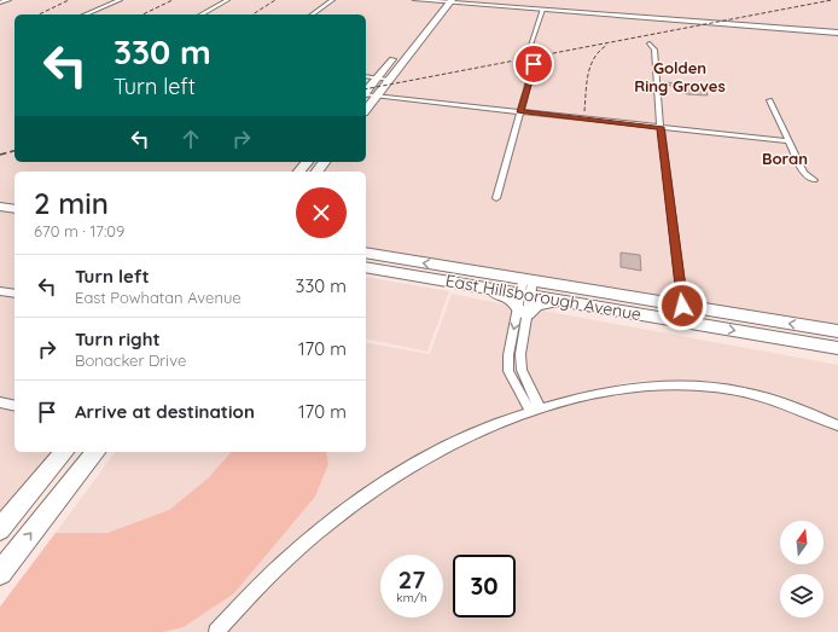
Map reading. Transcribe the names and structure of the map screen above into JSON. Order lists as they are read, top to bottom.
{
  "streets": {
    "main road": ["East Hillsborough Avenue"]
  },
  "districts": ["Golden Ring Groves", "Boran"],
  "north": "top",
  "page": {
    "turn": ["330 m", "Turn left"],
    "heading": ["2 min", "670 m · 17:09"],
    "list": [
      {
        "name": "Turn left",
        "note": "East Powhatan Avenue",
        "value": "330 m"
      },
      {
        "name": "Turn right",
        "note": "Bonacker Drive",
        "value": "170 m"
      },
      {
        "name": "Arrive at destination",
        "value": "170 m"
      }
    ],
    "speed": "27 km/h",
    "limit": "30"
  }
}
